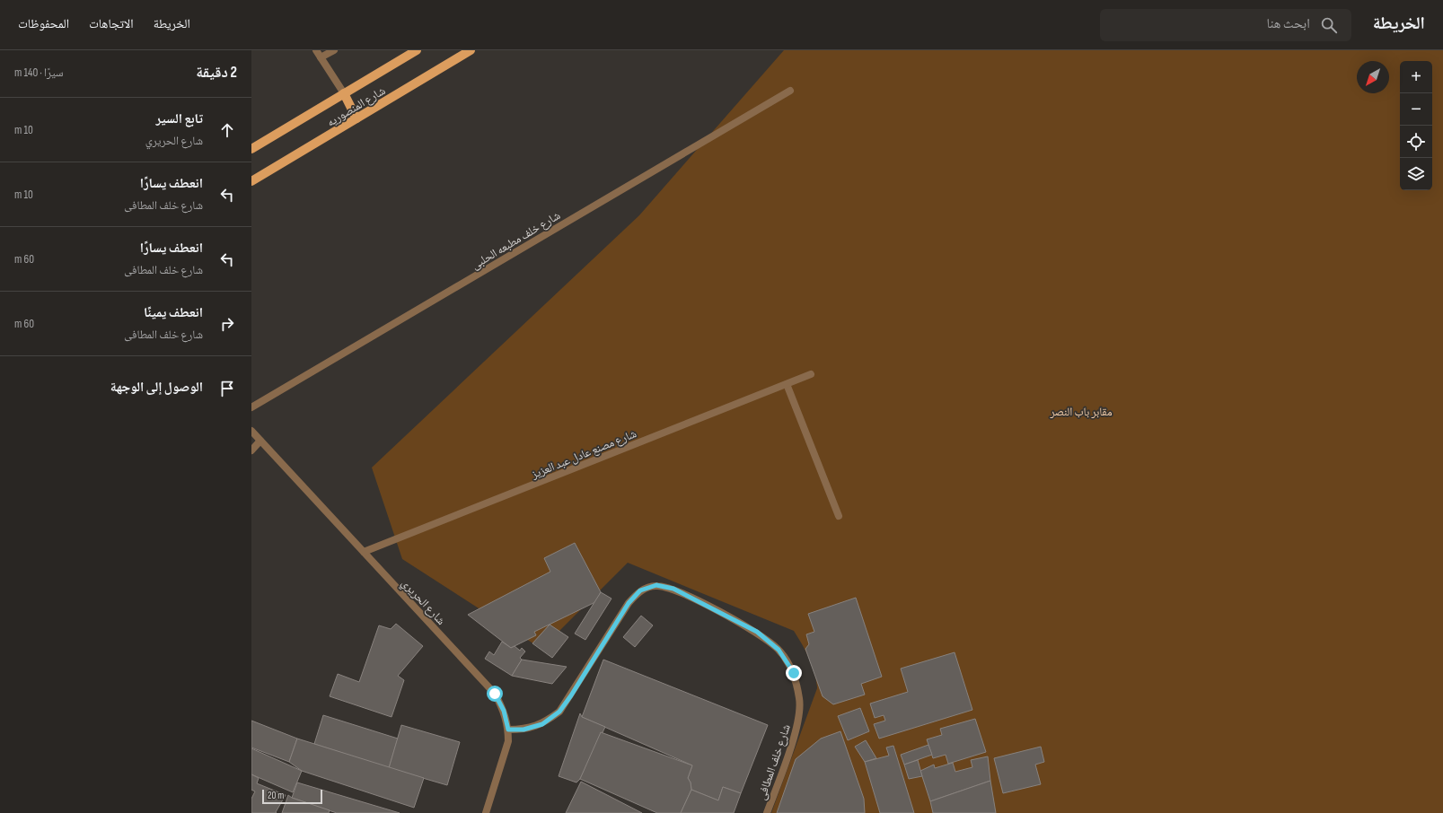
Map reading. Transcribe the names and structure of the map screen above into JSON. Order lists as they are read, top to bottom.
{
  "streets": {
    "main road": ["شارع المنصوريه"],
    "street": [
      "شارع خلف مطبعه الحلبى",
      "شارع مصنع عادل عبد العزيز",
      "شارع الحريري",
      "شارع خلف المطافى"
    ]
  },
  "crossings": [
    ["شارع مصنع عادل عبد العزيز", "شارع الحريري"],
    ["شارع الحريري", "شارع خلف المطافى"]
  ],
  "parks": ["مقابر باب النصر"],
  "scale_bar": "20 m",
  "north": "bottom left",
  "page": {
    "header": "الخريطة",
    "search": "ابحث هنا",
    "nav": ["الخريطة", "الاتجاهات", "المحفوظات"],
    "heading": ["2 دقيقة", "سيرًا · 140 m"],
    "map_buttons": ["+", "−"],
    "list": [
      ["تابع السير", "شارع الحريري", "10 m"],
      ["انعطف يسارًا", "شارع خلف المطافى", "10 m"],
      ["انعطف يسارًا", "شارع خلف المطافى", "60 m"],
      ["انعطف يمينًا", "شارع خلف المطافى", "60 m"],
      "الوصول إلى الوجهة"
    ],
    "scale": "20 m"
  }
}
